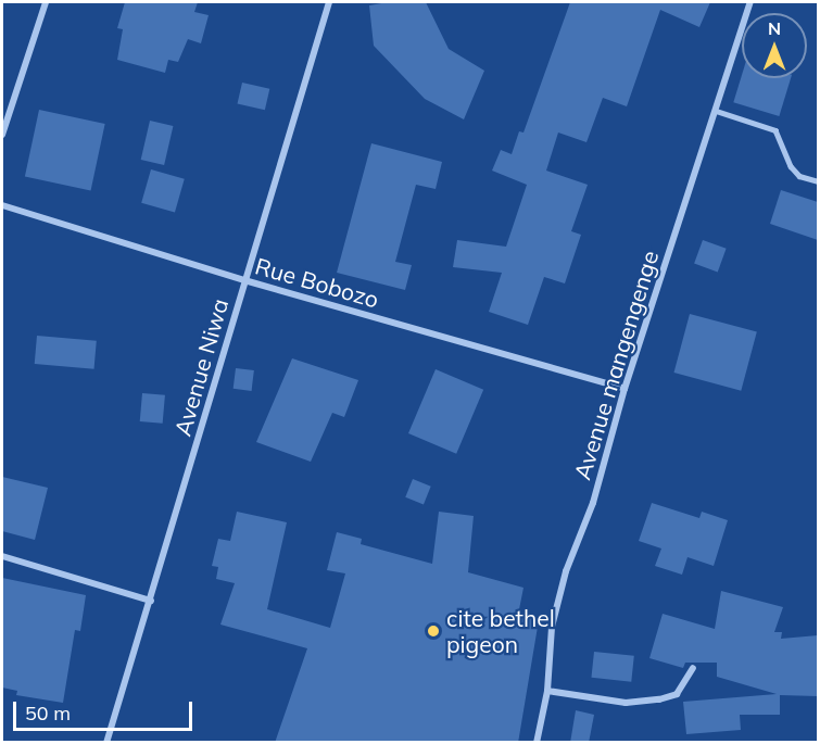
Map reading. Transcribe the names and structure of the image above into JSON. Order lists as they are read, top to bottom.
{
  "streets": {
    "street": ["Rue Bobozo", "Avenue mangengenge", "Avenue Niwa"]
  },
  "crossings": [
    ["Rue Bobozo", "Avenue mangengenge"],
    ["Rue Bobozo", "Avenue Niwa"]
  ],
  "places": ["cite bethel pigeon"],
  "scale_bar": "50 m",
  "north": "top"
}
